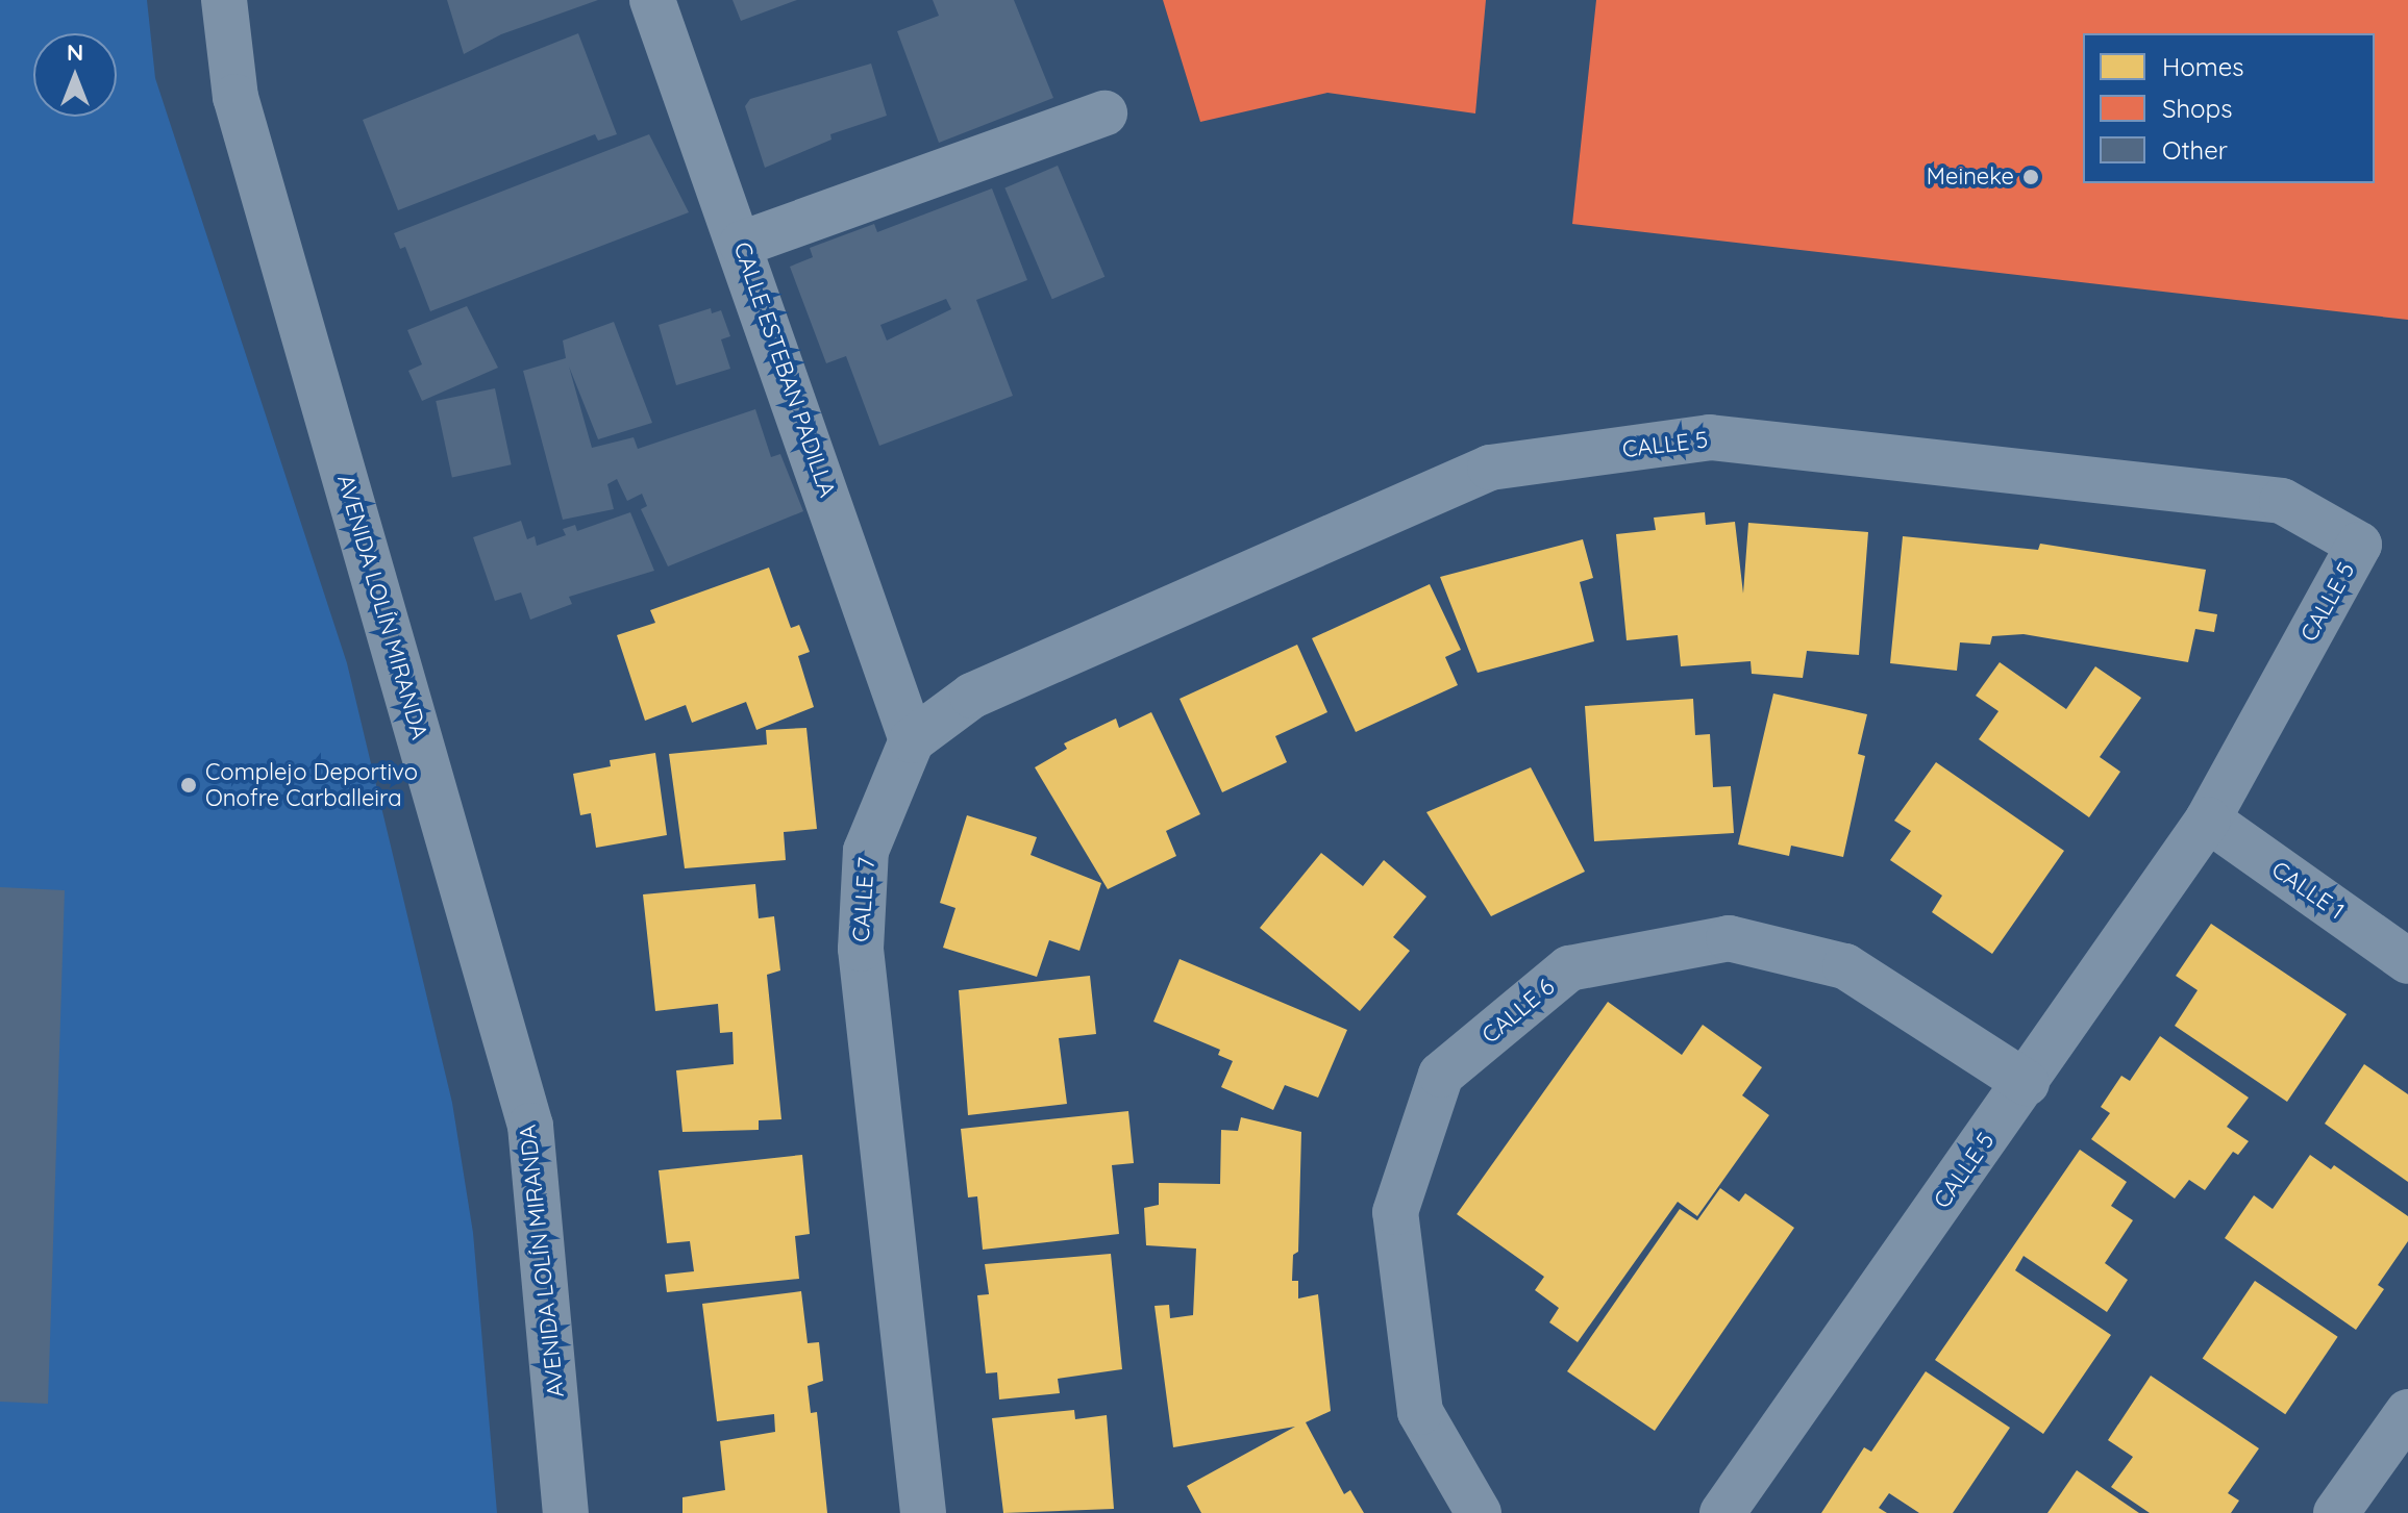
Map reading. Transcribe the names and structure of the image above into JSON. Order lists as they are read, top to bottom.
{
  "streets": {
    "street": [
      "CALLE ESTEBAN PADILLA",
      "CALLE 5",
      "AVENIDA LOLÍN MIRANDA",
      "CALLE 1",
      "CALLE 7",
      "CALLE 6"
    ]
  },
  "crossings": [
    ["CALLE ESTEBAN PADILLA", "CALLE 5"],
    ["CALLE ESTEBAN PADILLA", "CALLE 7"],
    ["CALLE 5", "CALLE 1"],
    ["CALLE 5", "CALLE 7"],
    ["CALLE 5", "CALLE 6"]
  ],
  "places": ["Meineke", "Complejo Deportivo Onofre Carballeira"],
  "legend": ["Homes", "Shops", "Other"],
  "north": "top"
}
